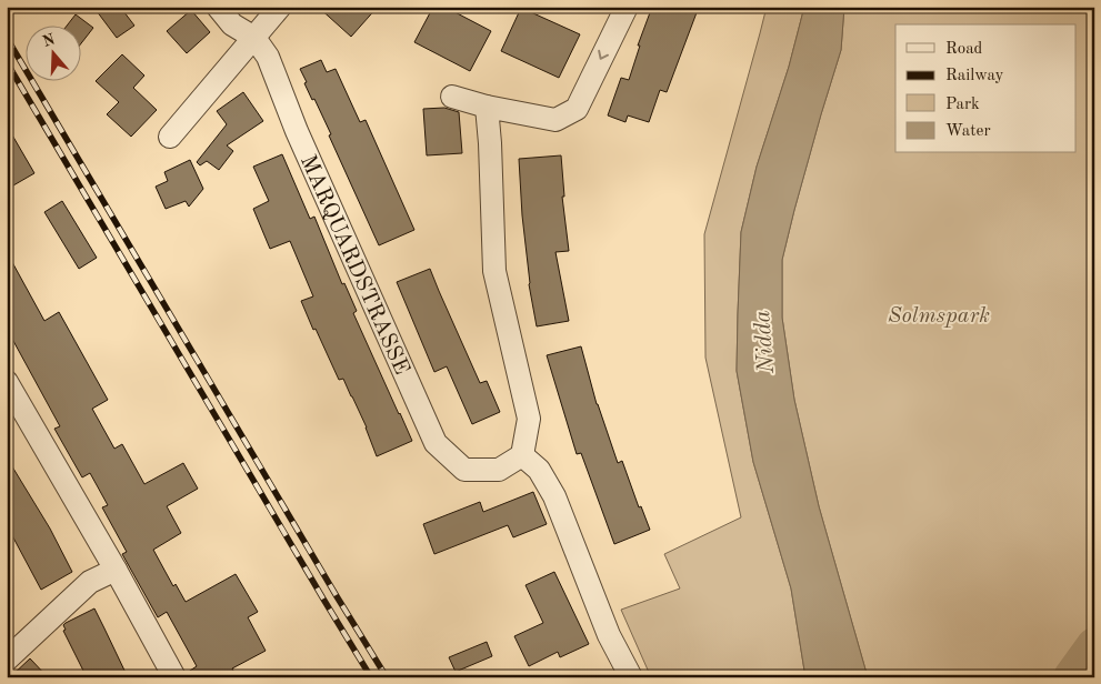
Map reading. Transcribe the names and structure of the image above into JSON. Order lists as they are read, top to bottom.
{
  "streets": {
    "street": ["MARQUARDSTRASSE"]
  },
  "water": ["Nidda"],
  "parks": ["Solmspark"],
  "legend": [
    "Road",
    "Railway",
    "Park",
    "Water"
  ],
  "north": "top"
}
